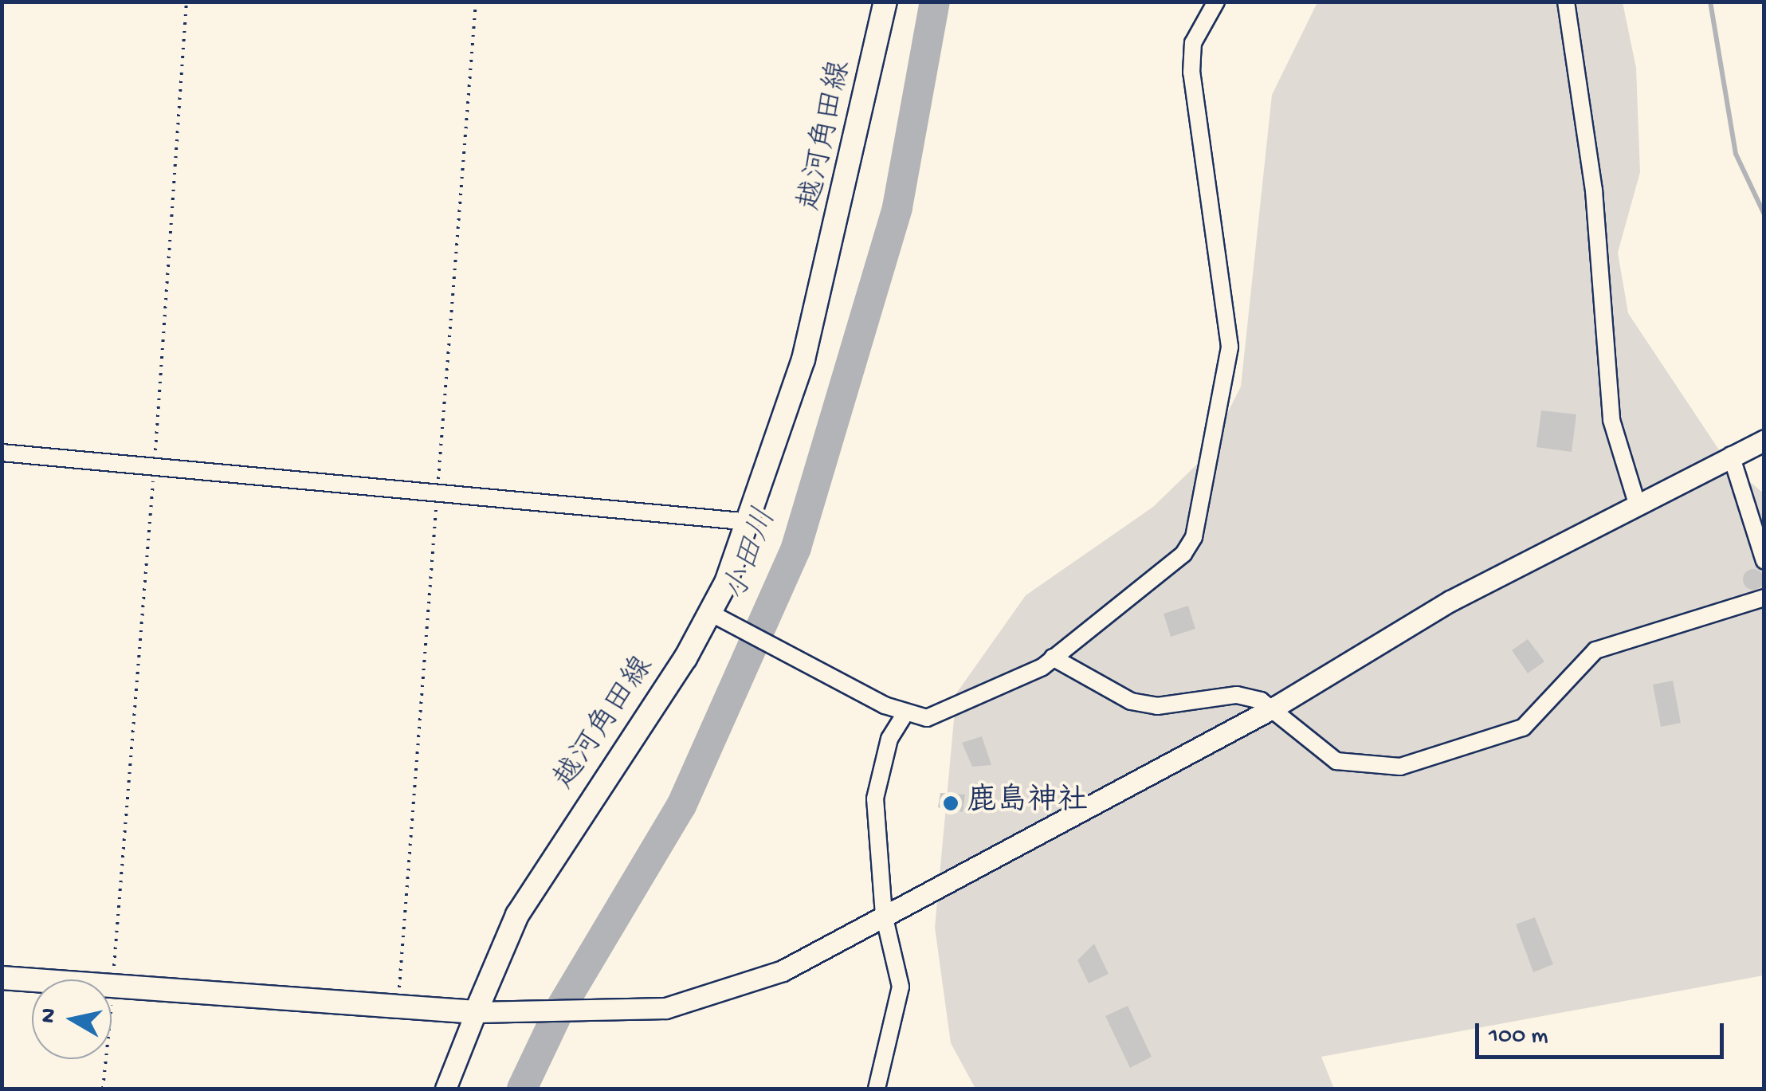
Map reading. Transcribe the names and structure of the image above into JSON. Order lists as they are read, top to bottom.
{
  "streets": {
    "main road": ["越河角田線"]
  },
  "water": ["小田川"],
  "places": ["鹿島神社"],
  "scale_bar": "100 m",
  "north": "left"
}
